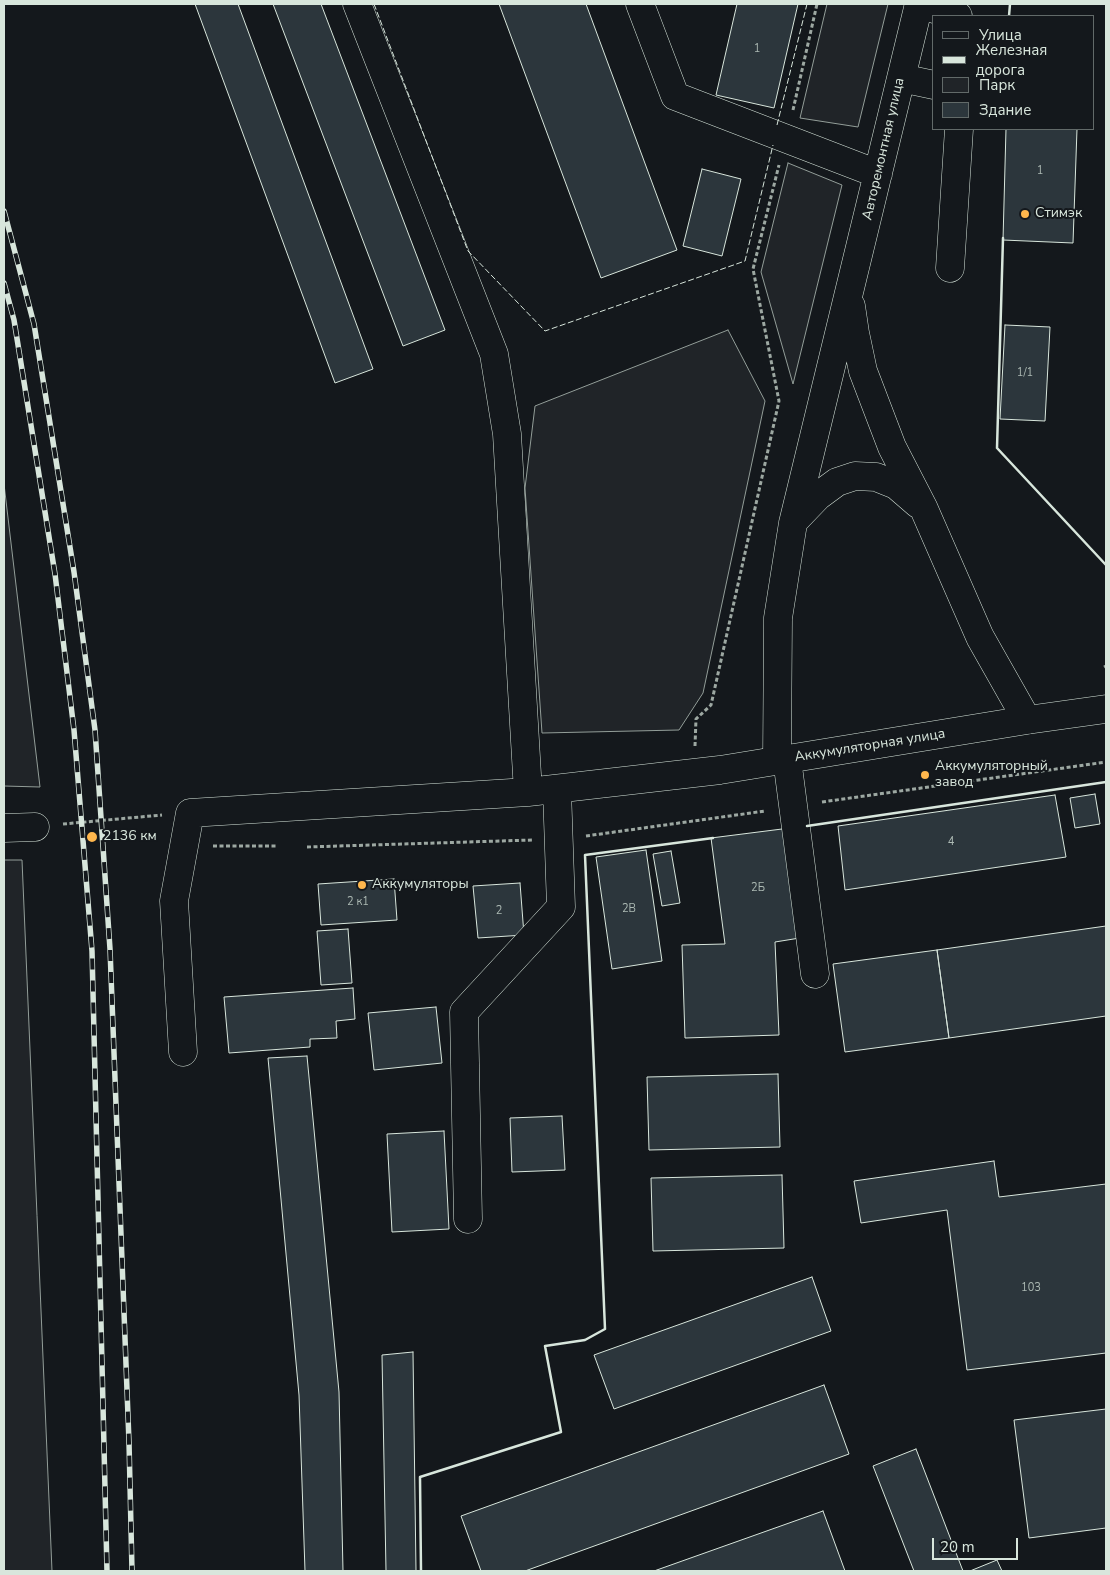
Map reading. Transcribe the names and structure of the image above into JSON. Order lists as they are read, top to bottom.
{
  "streets": {
    "street": ["Авторемонтная улица", "Аккумуляторная улица"]
  },
  "crossings": [
    ["Авторемонтная улица", "Аккумуляторная улица"]
  ],
  "places": [
    "Стимэк",
    "Аккумуляторный завод",
    "2136 км",
    "Аккумуляторы"
  ],
  "house_numbers": [
    "1",
    "1",
    "1/1",
    "4",
    "2Б",
    "2 к1",
    "2В",
    "2",
    "103"
  ],
  "legend": [
    "Улица",
    "Железная дорога",
    "Парк",
    "Здание"
  ],
  "scale_bar": "20 m"
}
